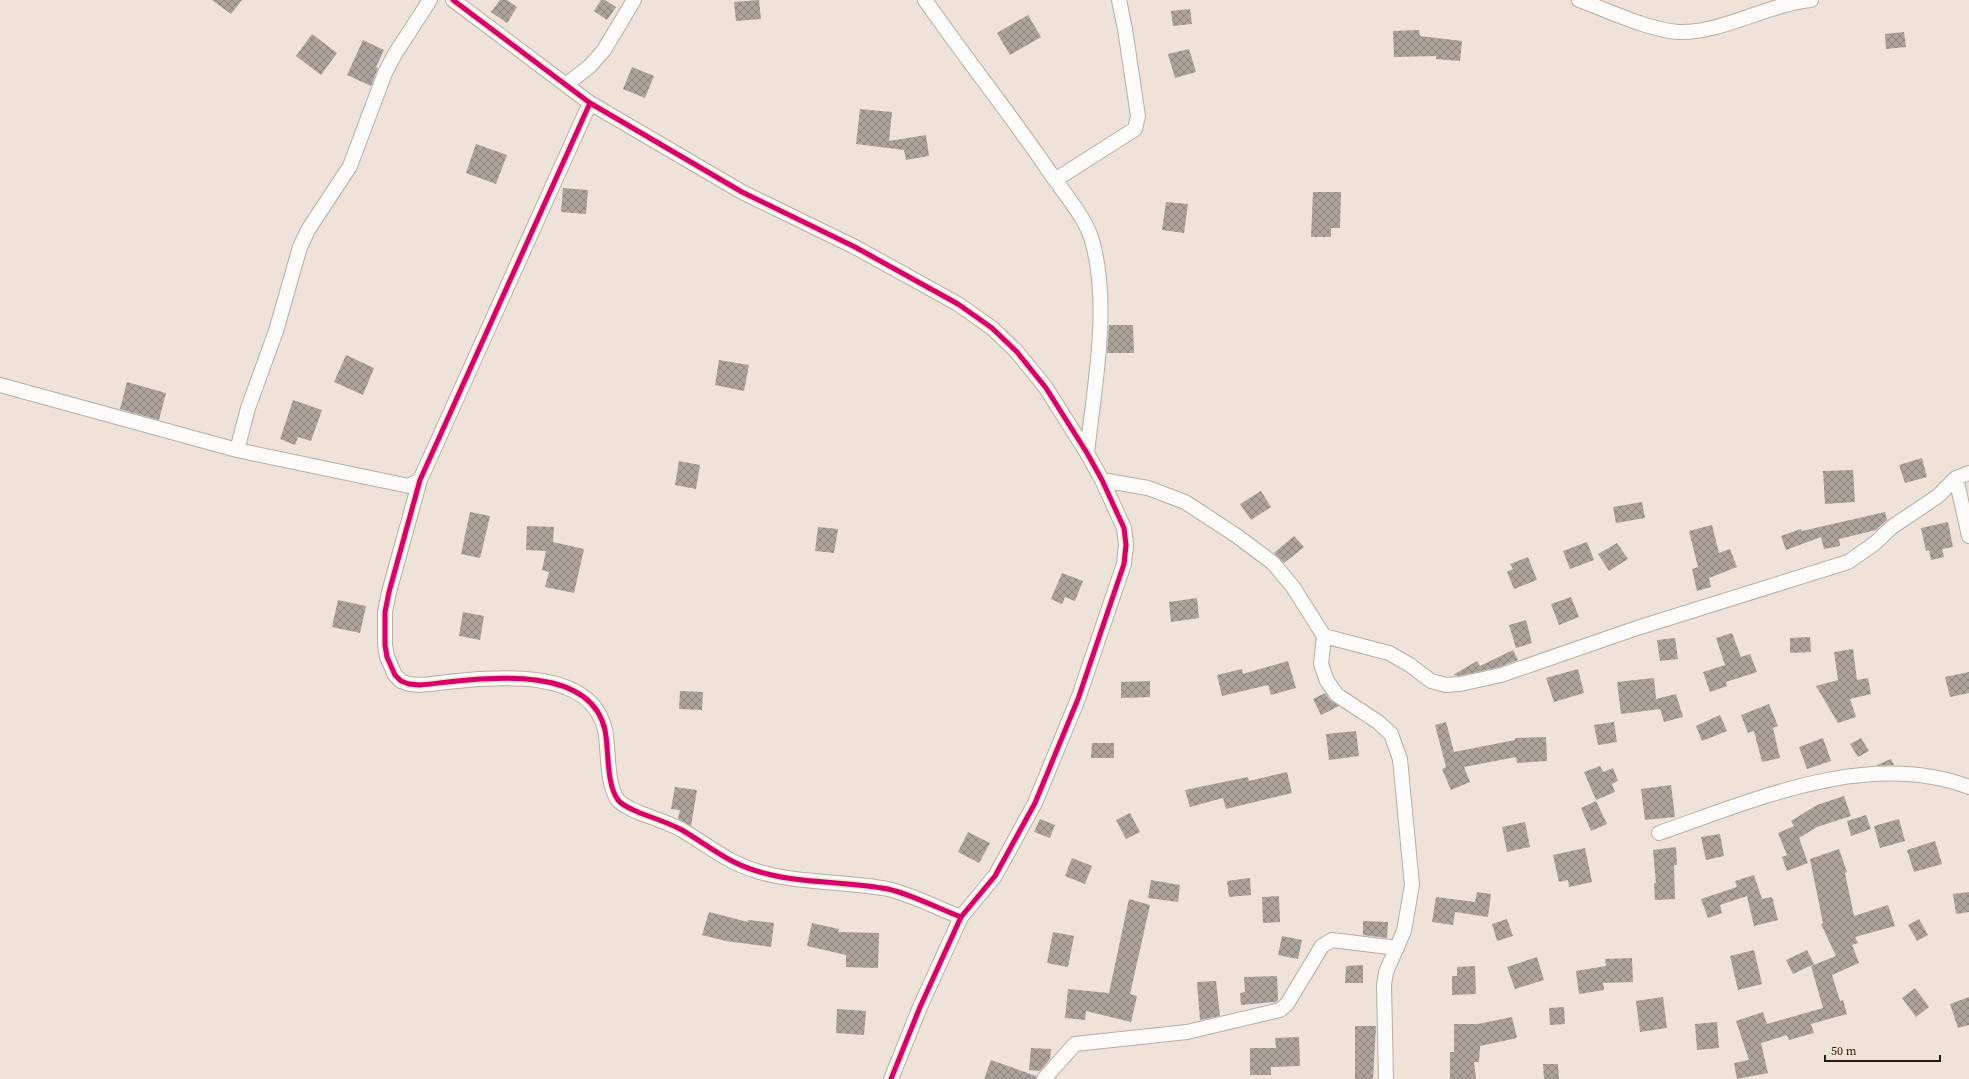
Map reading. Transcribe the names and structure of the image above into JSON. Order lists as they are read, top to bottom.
{
  "scale_bar": "50 m"
}
